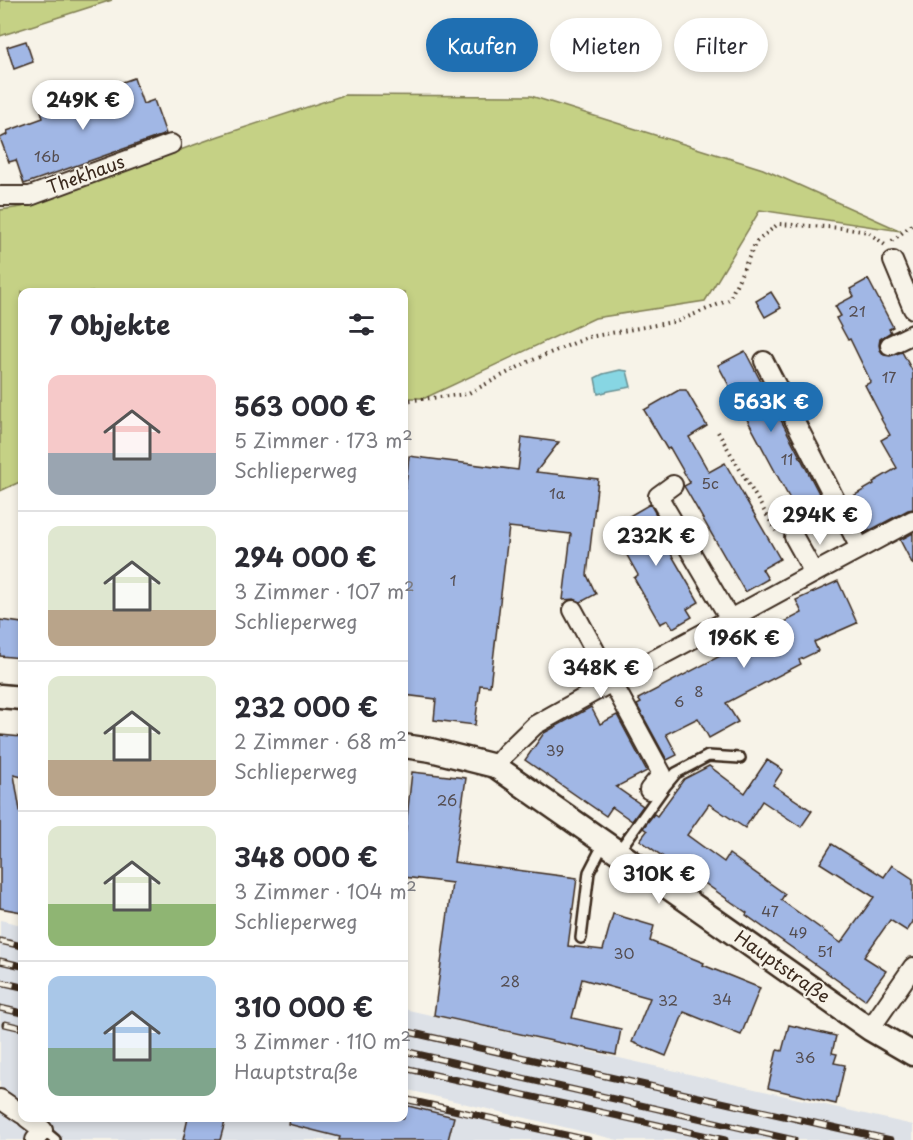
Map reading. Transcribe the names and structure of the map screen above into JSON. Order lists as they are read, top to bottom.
{
  "streets": {
    "street": ["Thekhaus", "Hauptstraße"]
  },
  "house_numbers": [
    "16b",
    "21",
    "17",
    "11",
    "5c",
    "1a",
    "1",
    "8",
    "6",
    "39",
    "26",
    "47",
    "49",
    "51",
    "30",
    "28",
    "34",
    "32",
    "36"
  ],
  "page": {
    "chip": ["Kaufen", "Mieten", "Filter"],
    "price": [
      "249K €",
      "563K €",
      "294K €",
      "232K €",
      "196K €",
      "348K €",
      "310K €"
    ],
    "heading": "7 Objekte",
    "list": [
      {
        "name": "563 000 €",
        "note": "5 Zimmer · 173 m² · Schlieperweg"
      },
      {
        "name": "294 000 €",
        "note": "3 Zimmer · 107 m² · Schlieperweg"
      },
      {
        "name": "232 000 €",
        "note": "2 Zimmer · 68 m² · Schlieperweg"
      },
      {
        "name": "348 000 €",
        "note": "3 Zimmer · 104 m² · Schlieperweg"
      },
      {
        "name": "310 000 €",
        "note": "3 Zimmer · 110 m² · Hauptstraße"
      }
    ]
  }
}
